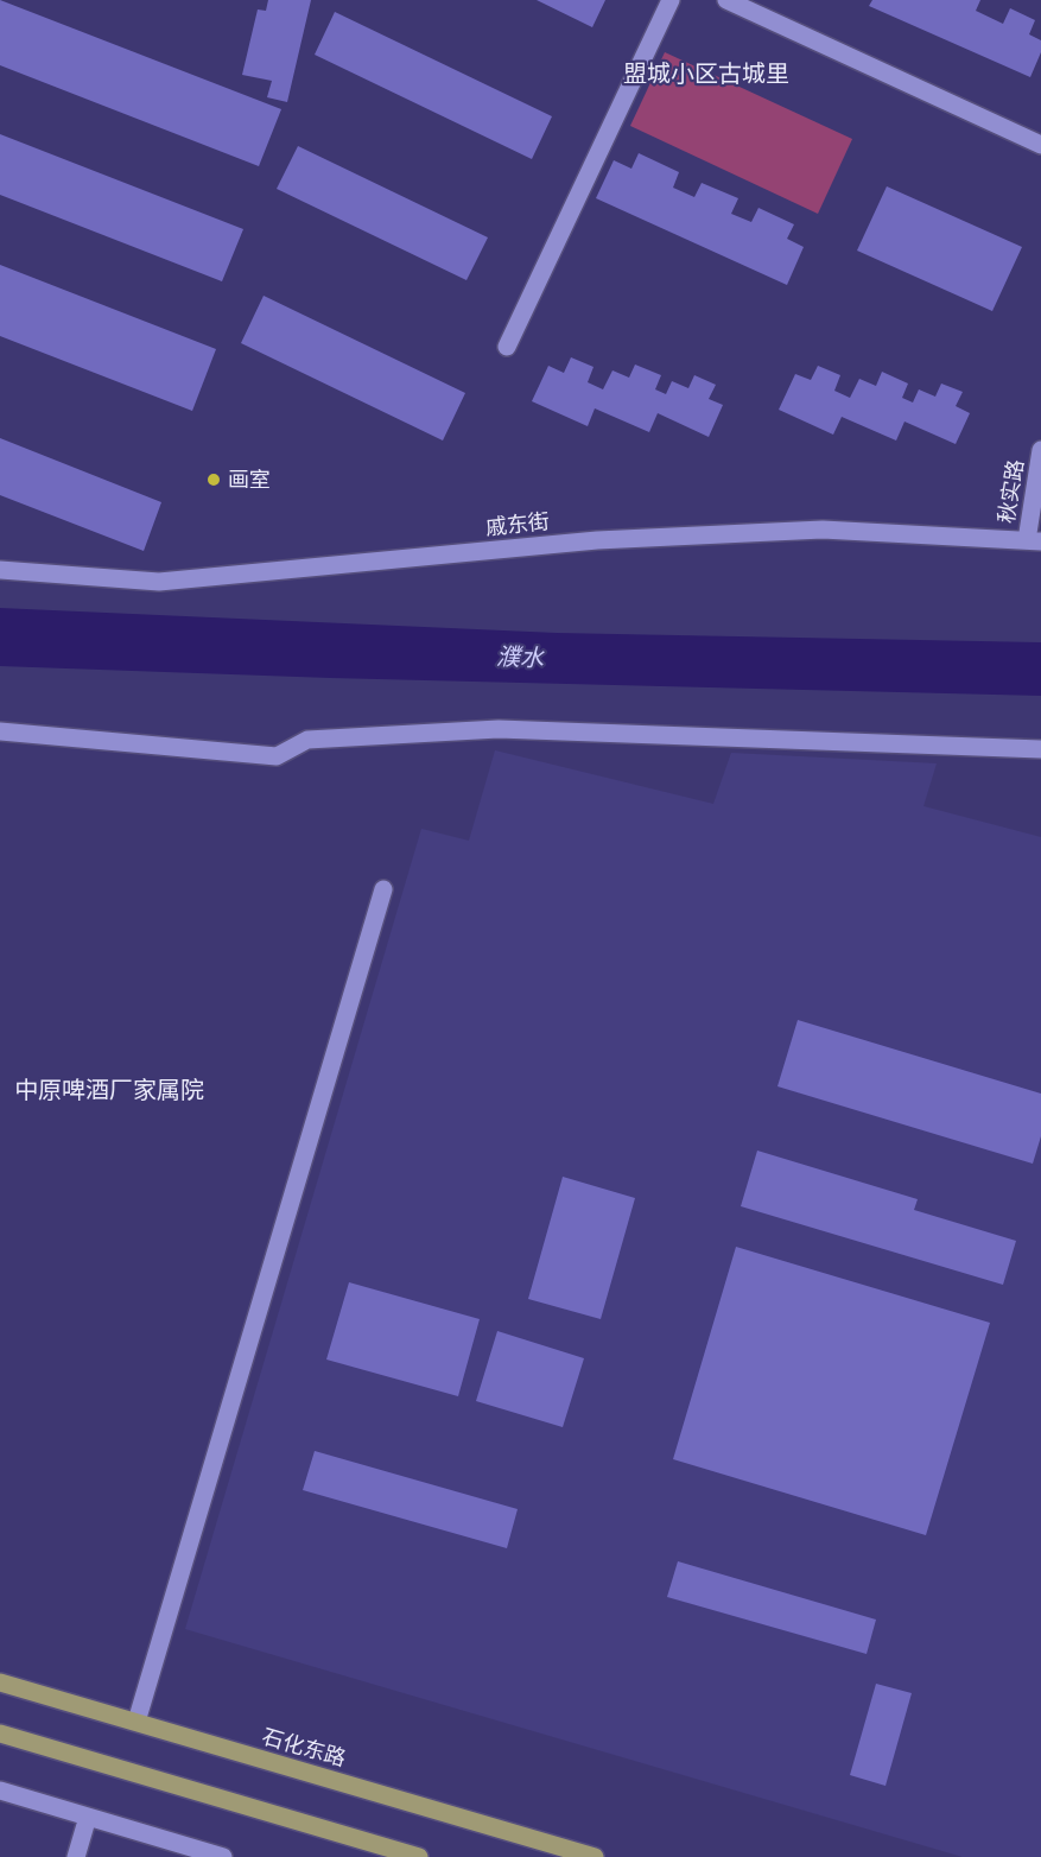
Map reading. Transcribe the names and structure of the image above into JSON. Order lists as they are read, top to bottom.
{
  "streets": {
    "main road": ["石化东路"],
    "street": ["秋实路", "戚东街"]
  },
  "crossings": [
    ["秋实路", "戚东街"]
  ],
  "districts": ["盟城小区古城里", "中原啤酒厂家属院"],
  "water": ["濮水"],
  "places": ["画室"]
}
